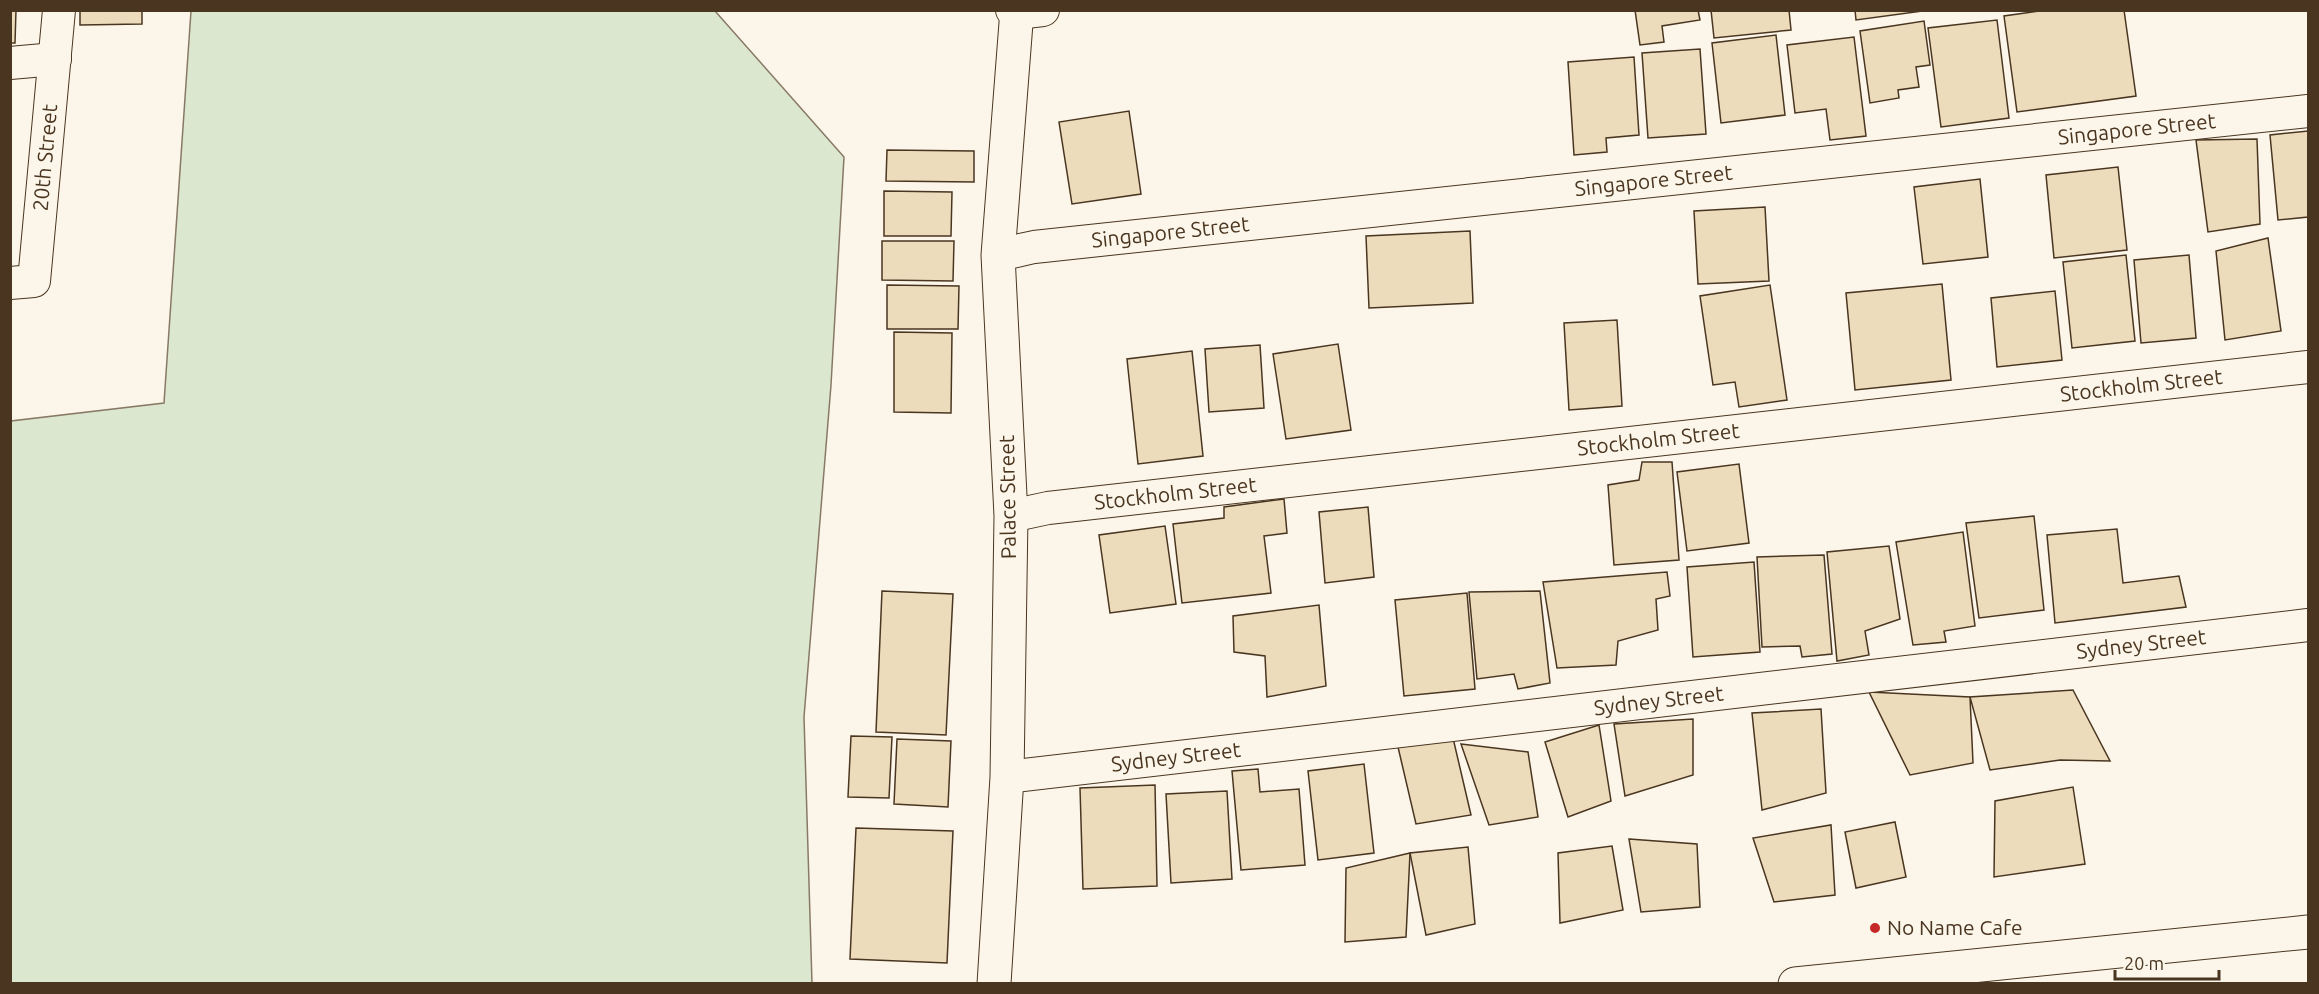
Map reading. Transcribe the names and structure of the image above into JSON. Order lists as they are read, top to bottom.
{
  "streets": {
    "street": [
      "Singapore Street",
      "20th Street",
      "Stockholm Street",
      "Palace Street",
      "Sydney Street"
    ]
  },
  "crossings": [
    ["Singapore Street", "Palace Street"],
    ["Stockholm Street", "Palace Street"],
    ["Palace Street", "Sydney Street"]
  ],
  "places": ["No Name Cafe"],
  "scale_bar": "20 m"
}
